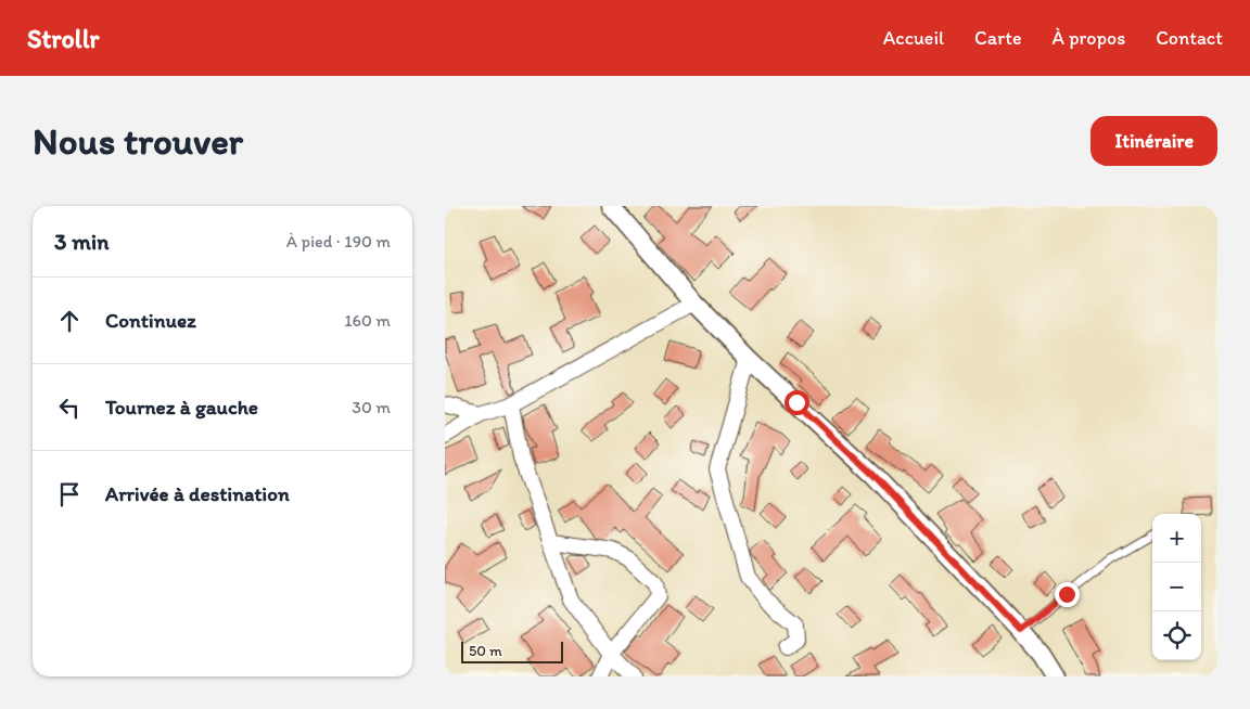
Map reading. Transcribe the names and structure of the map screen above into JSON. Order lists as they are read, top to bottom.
{
  "scale_bar": "50 m",
  "page": {
    "header": "Strollr",
    "nav": [
      "Accueil",
      "Carte",
      "À propos",
      "Contact"
    ],
    "buttons": "Itinéraire",
    "title": "Nous trouver",
    "heading": ["3 min", "À pied · 190 m"],
    "list": [
      ["Continuez", "160 m"],
      ["Tournez à gauche", "30 m"],
      "Arrivée à destination"
    ],
    "map_buttons": ["+", "−"],
    "scale": "50 m"
  }
}
